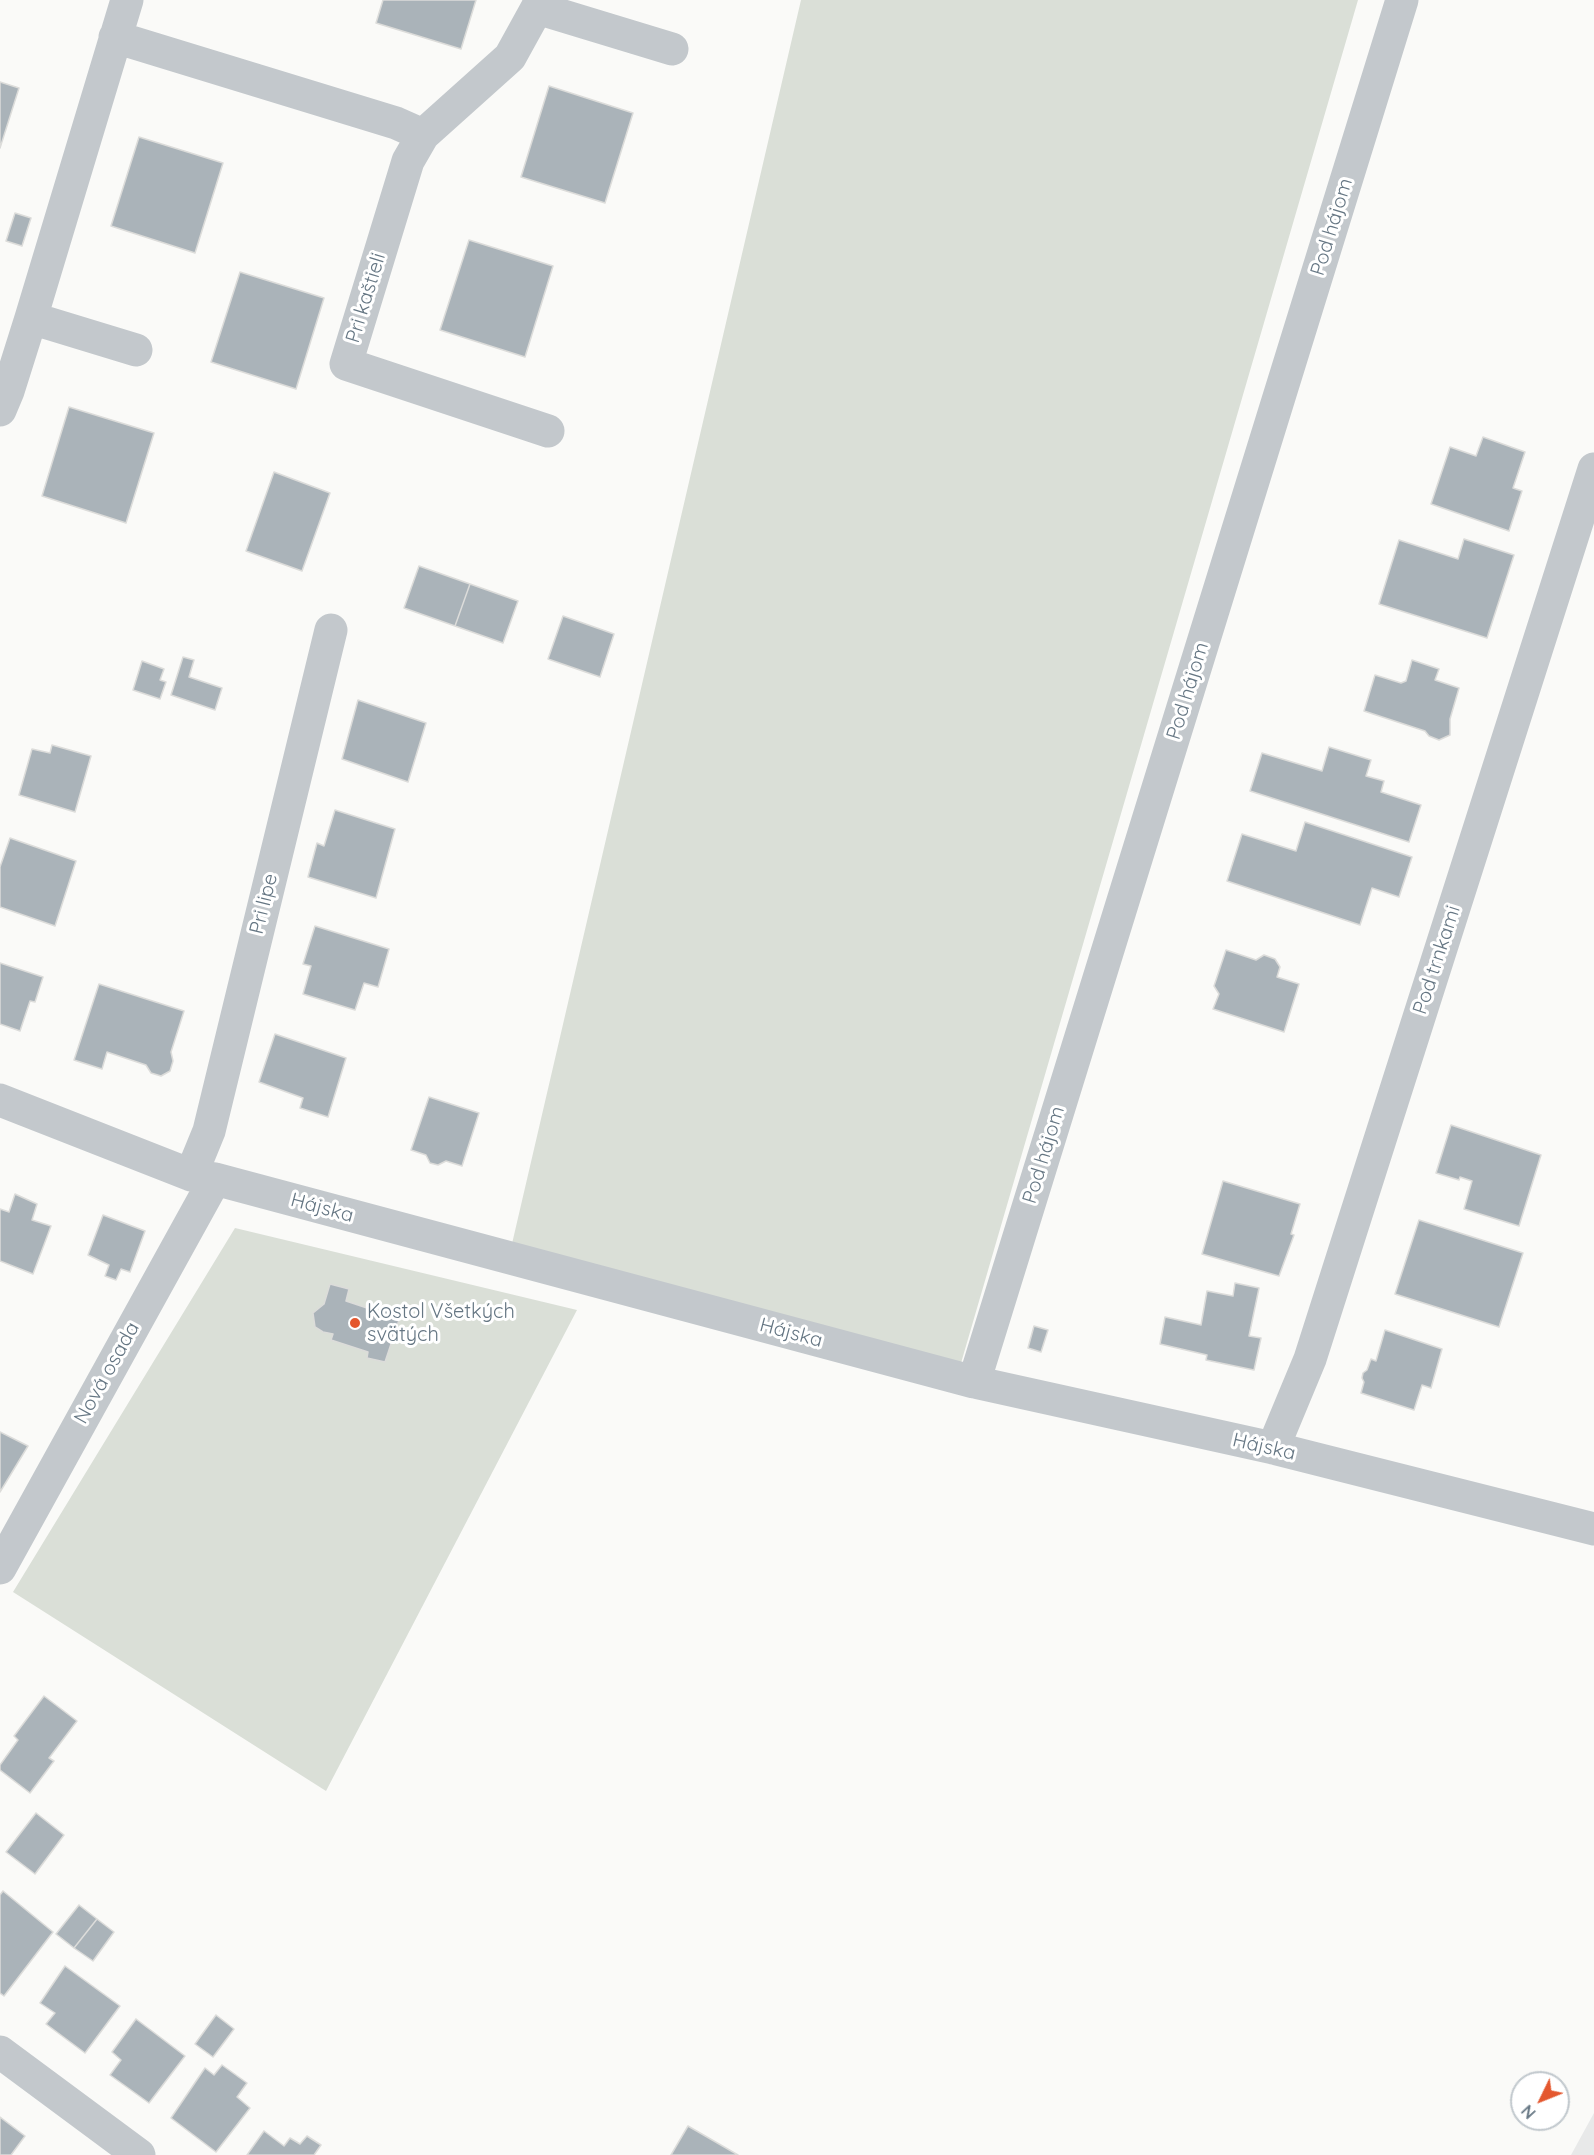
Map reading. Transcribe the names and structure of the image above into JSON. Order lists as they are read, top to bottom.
{
  "streets": {
    "street": [
      "Pod hájom",
      "Pri kaštieli",
      "Pri lipe",
      "Pod trnkami",
      "Hájska",
      "Nová osada"
    ]
  },
  "crossings": [
    ["Pod hájom", "Hájska"],
    ["Pri lipe", "Hájska"],
    ["Pri lipe", "Nová osada"],
    ["Pod trnkami", "Hájska"],
    ["Hájska", "Nová osada"]
  ],
  "places": ["Kostol Všetkých svätých"],
  "north": "bottom left"
}
